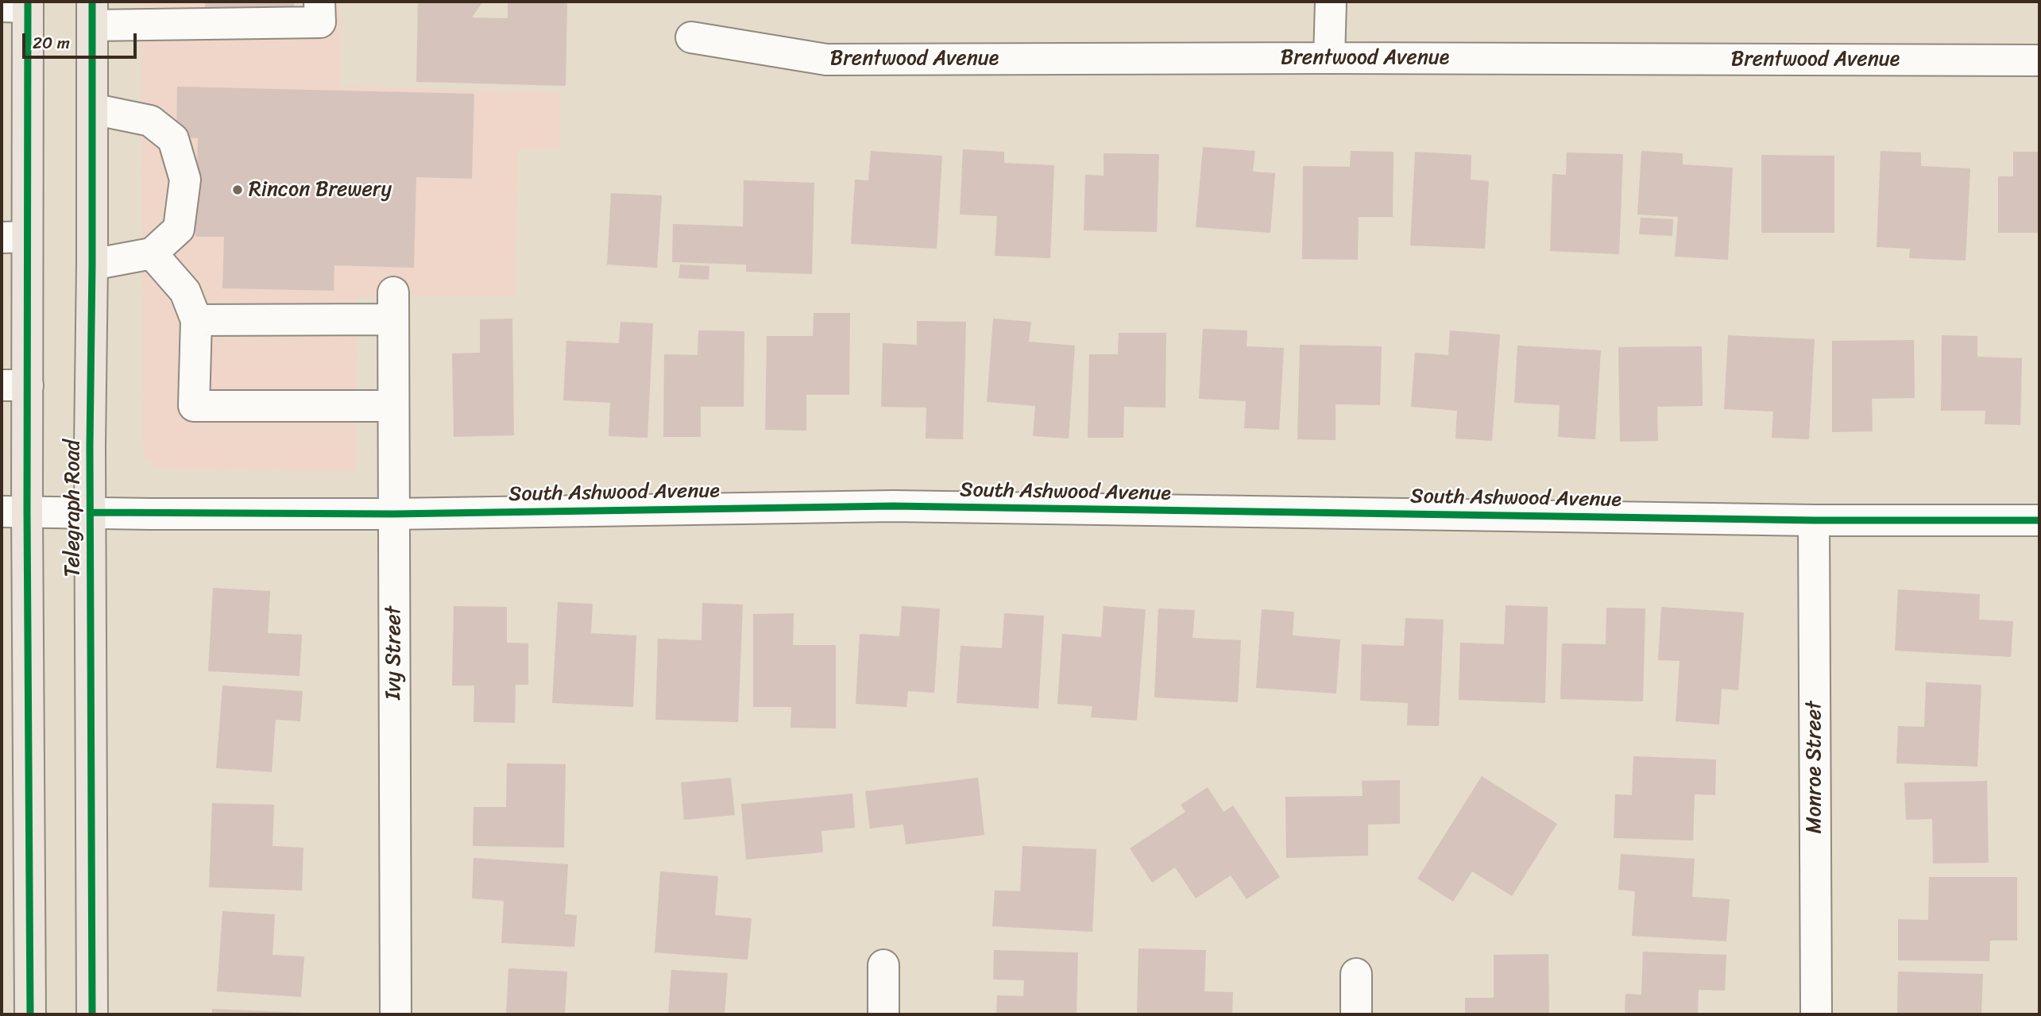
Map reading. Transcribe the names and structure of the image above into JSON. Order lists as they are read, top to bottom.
{
  "streets": {
    "main road": ["Telegraph Road"],
    "street": [
      "Brentwood Avenue",
      "South Ashwood Avenue",
      "Ivy Street",
      "Monroe Street"
    ]
  },
  "crossings": [
    ["South Ashwood Avenue", "Telegraph Road"],
    ["South Ashwood Avenue", "Ivy Street"],
    ["South Ashwood Avenue", "Monroe Street"]
  ],
  "places": ["Rincon Brewery"],
  "scale_bar": "20 m"
}
